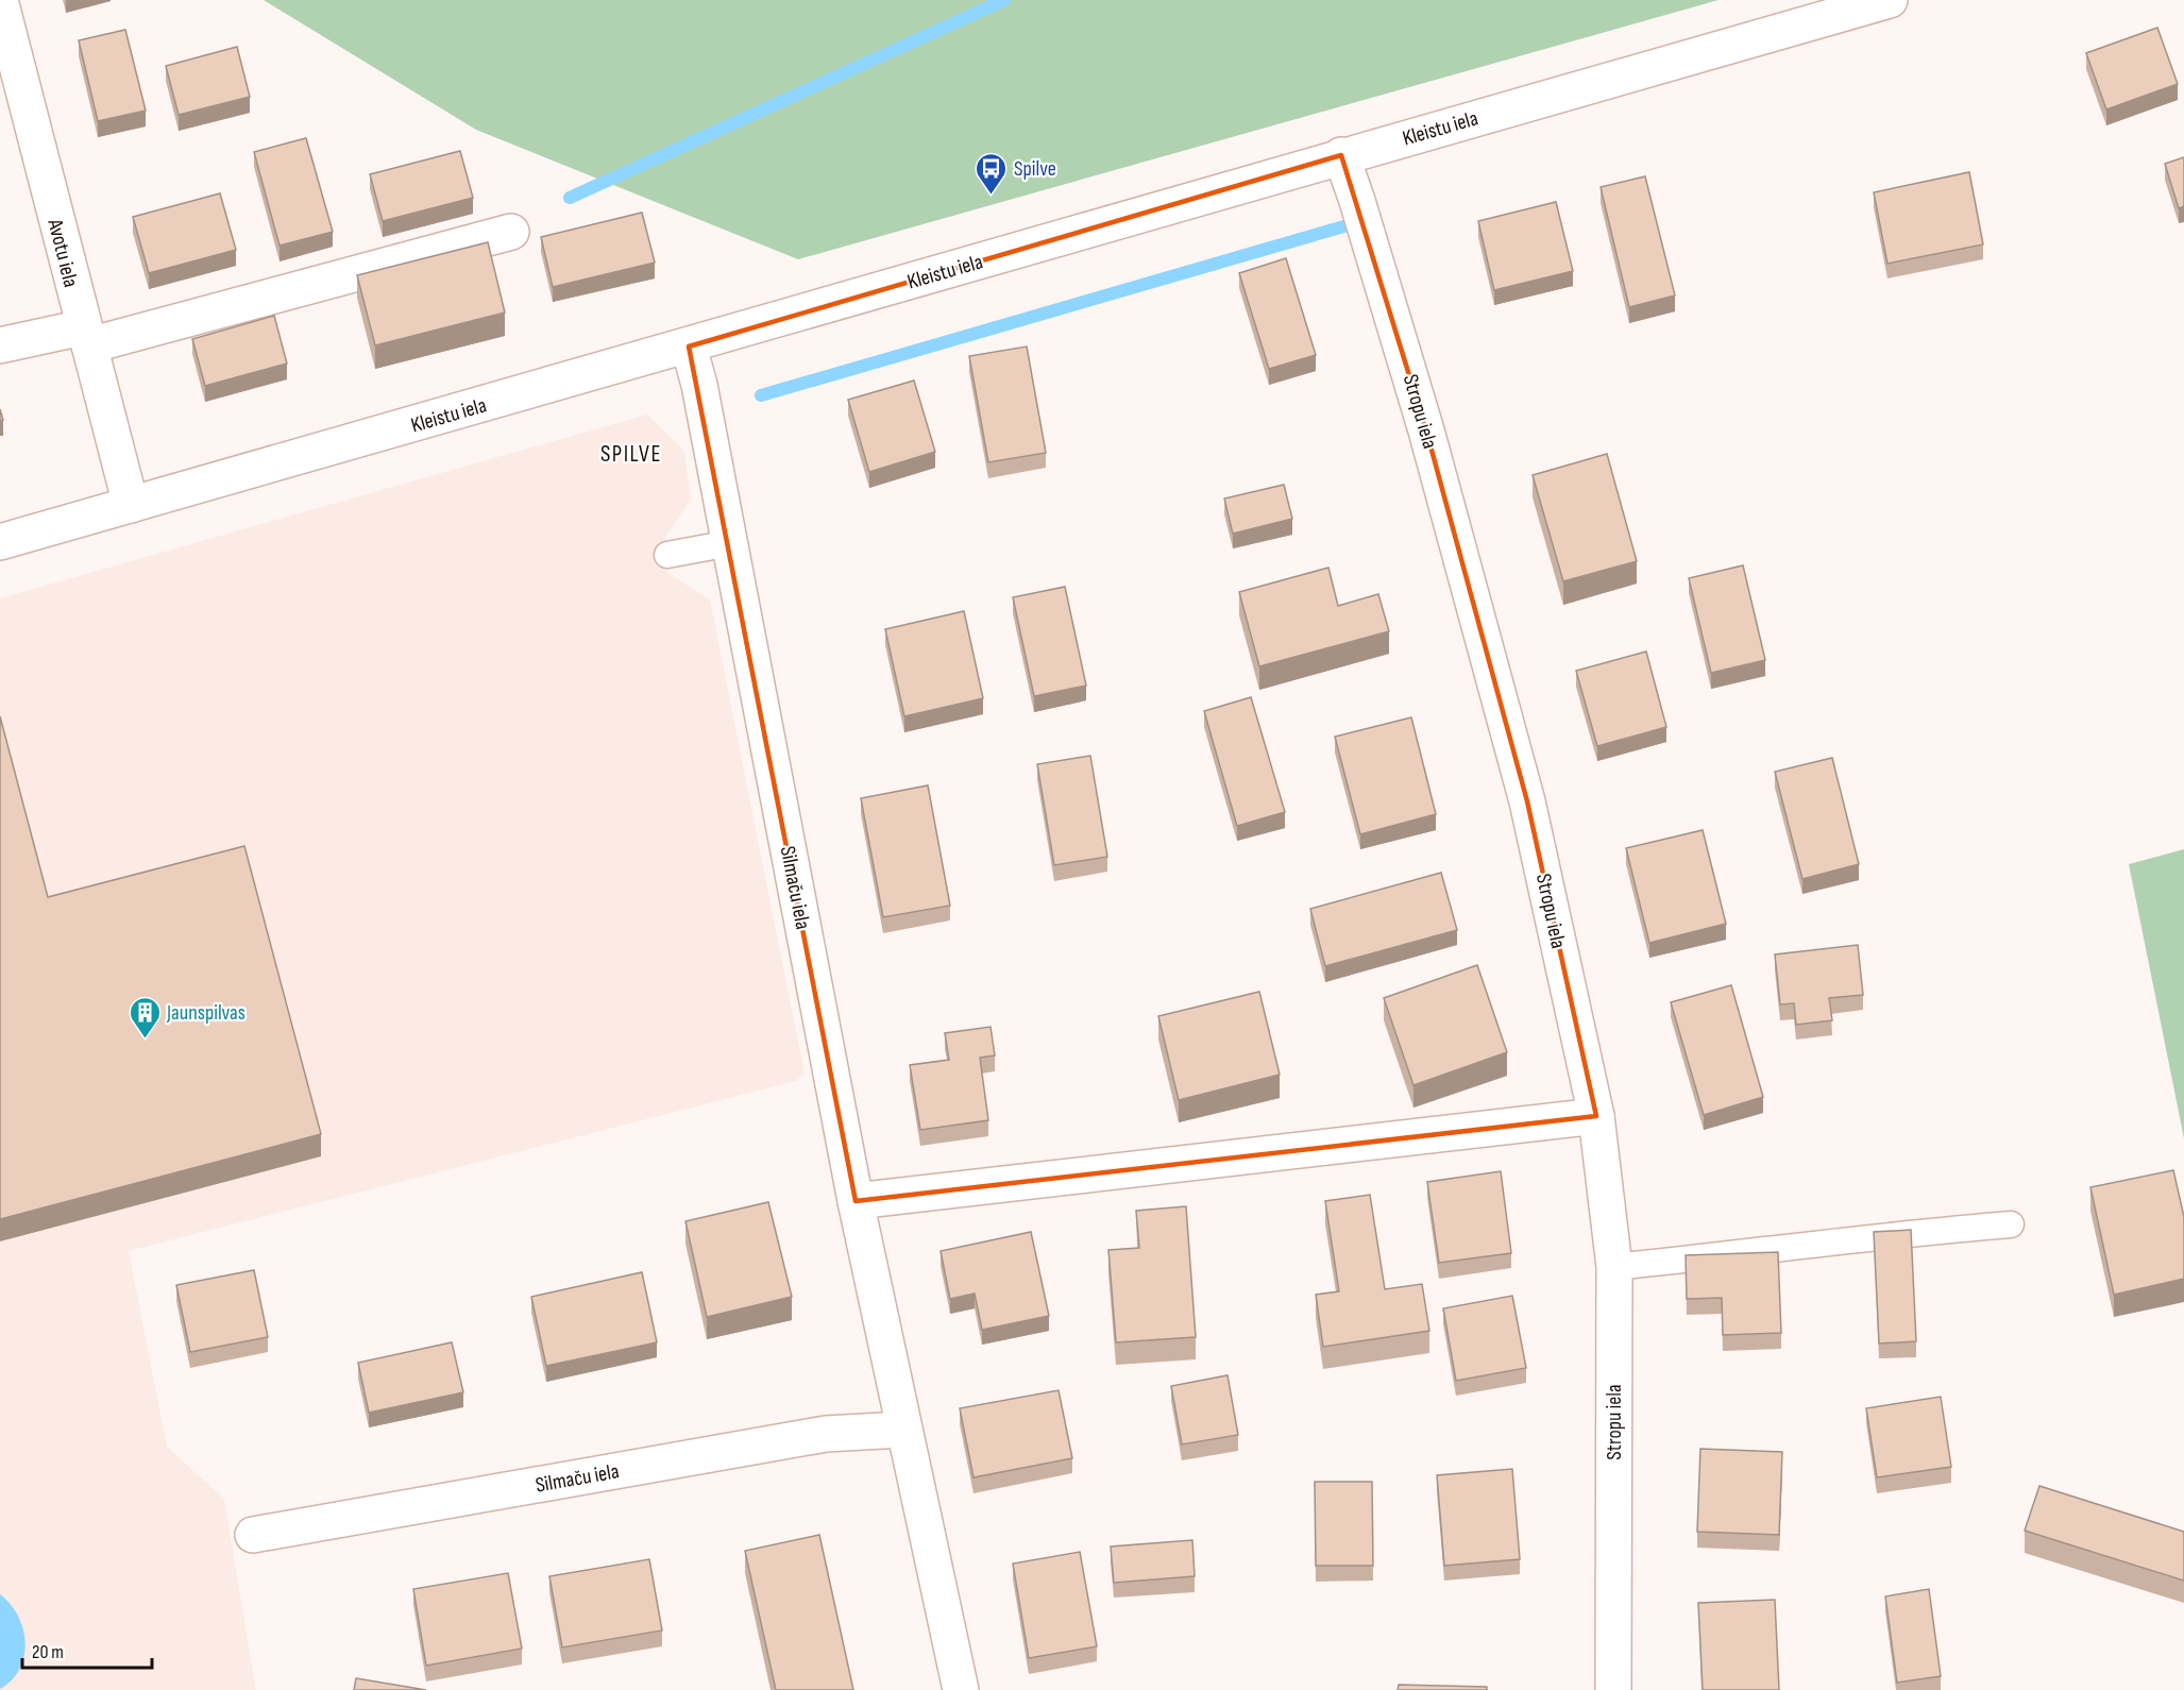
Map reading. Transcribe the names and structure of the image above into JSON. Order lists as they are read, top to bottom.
{
  "streets": {
    "street": [
      "Kleistu iela",
      "Avotu iela",
      "Stropu iela",
      "Silmaču iela"
    ]
  },
  "crossings": [
    ["Kleistu iela", "Avotu iela"],
    ["Kleistu iela", "Stropu iela"],
    ["Kleistu iela", "Silmaču iela"]
  ],
  "districts": ["SPILVE"],
  "places": {
    "bus stop": ["Spilve"],
    "building": ["Jaunspilvas"]
  },
  "scale_bar": "20 m"
}
